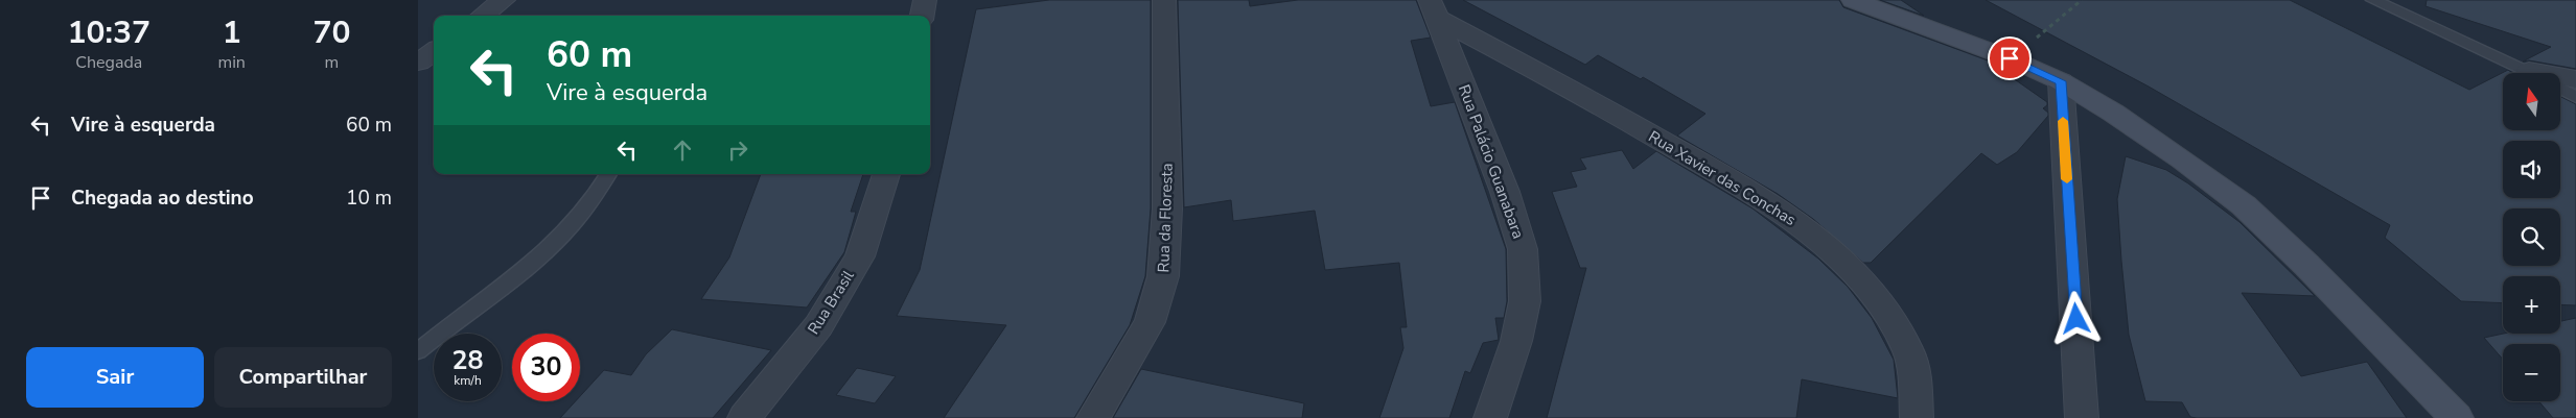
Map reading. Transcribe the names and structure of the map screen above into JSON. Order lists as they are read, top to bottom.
{
  "streets": {
    "street": [
      "Rua Palácio Guanabara",
      "Rua Xavier das Conchas",
      "Rua da Floresta",
      "Rua Brasil"
    ]
  },
  "crossings": [
    ["Rua Palácio Guanabara", "Rua Xavier das Conchas"]
  ],
  "north": "top",
  "page": {
    "eta": [
      "10:37",
      "Chegada",
      "1",
      "min",
      "70",
      "m"
    ],
    "turn": ["60 m", "Vire à esquerda"],
    "map_buttons": ["+", "−"],
    "list": [
      {
        "name": "Vire à esquerda",
        "value": "60 m"
      },
      {
        "name": "Chegada ao destino",
        "value": "10 m"
      }
    ],
    "speed": "28 km/h",
    "limit": "30",
    "buttons": ["Sair", "Compartilhar"]
  }
}
